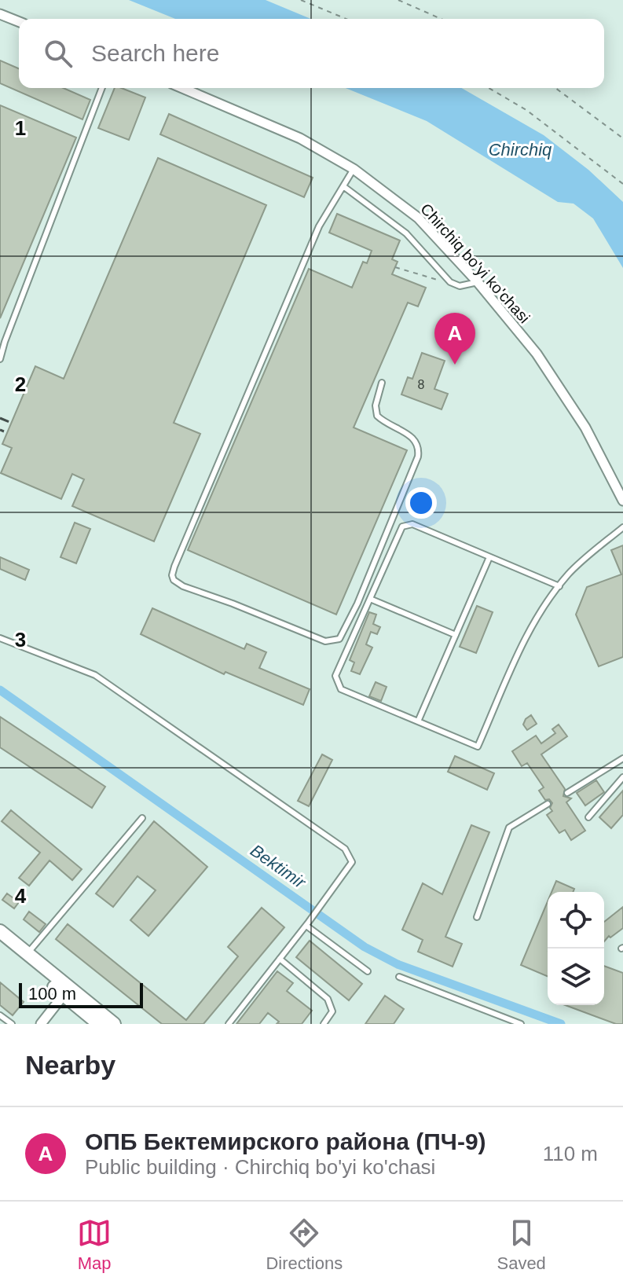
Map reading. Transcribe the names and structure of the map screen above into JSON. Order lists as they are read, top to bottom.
{
  "streets": {
    "street": ["Chirchiq bo'yi ko'chasi"]
  },
  "water": ["Chirchiq", "Bektimir"],
  "house_numbers": ["8"],
  "scale_bar": "100 m",
  "page": {
    "search": "Search here",
    "pins": "A",
    "scale": "100 m",
    "heading": "Nearby",
    "list": [
      {
        "mark": "A",
        "name": "ОПБ Бектемирского района (ПЧ-9)",
        "note": "Public building · Chirchiq bo'yi ko'chasi",
        "value": "110 m"
      }
    ],
    "nav": ["Map", "Directions", "Saved"]
  },
  "grid": {
    "rows": [
      "1",
      "2",
      "3",
      "4"
    ]
  }
}
